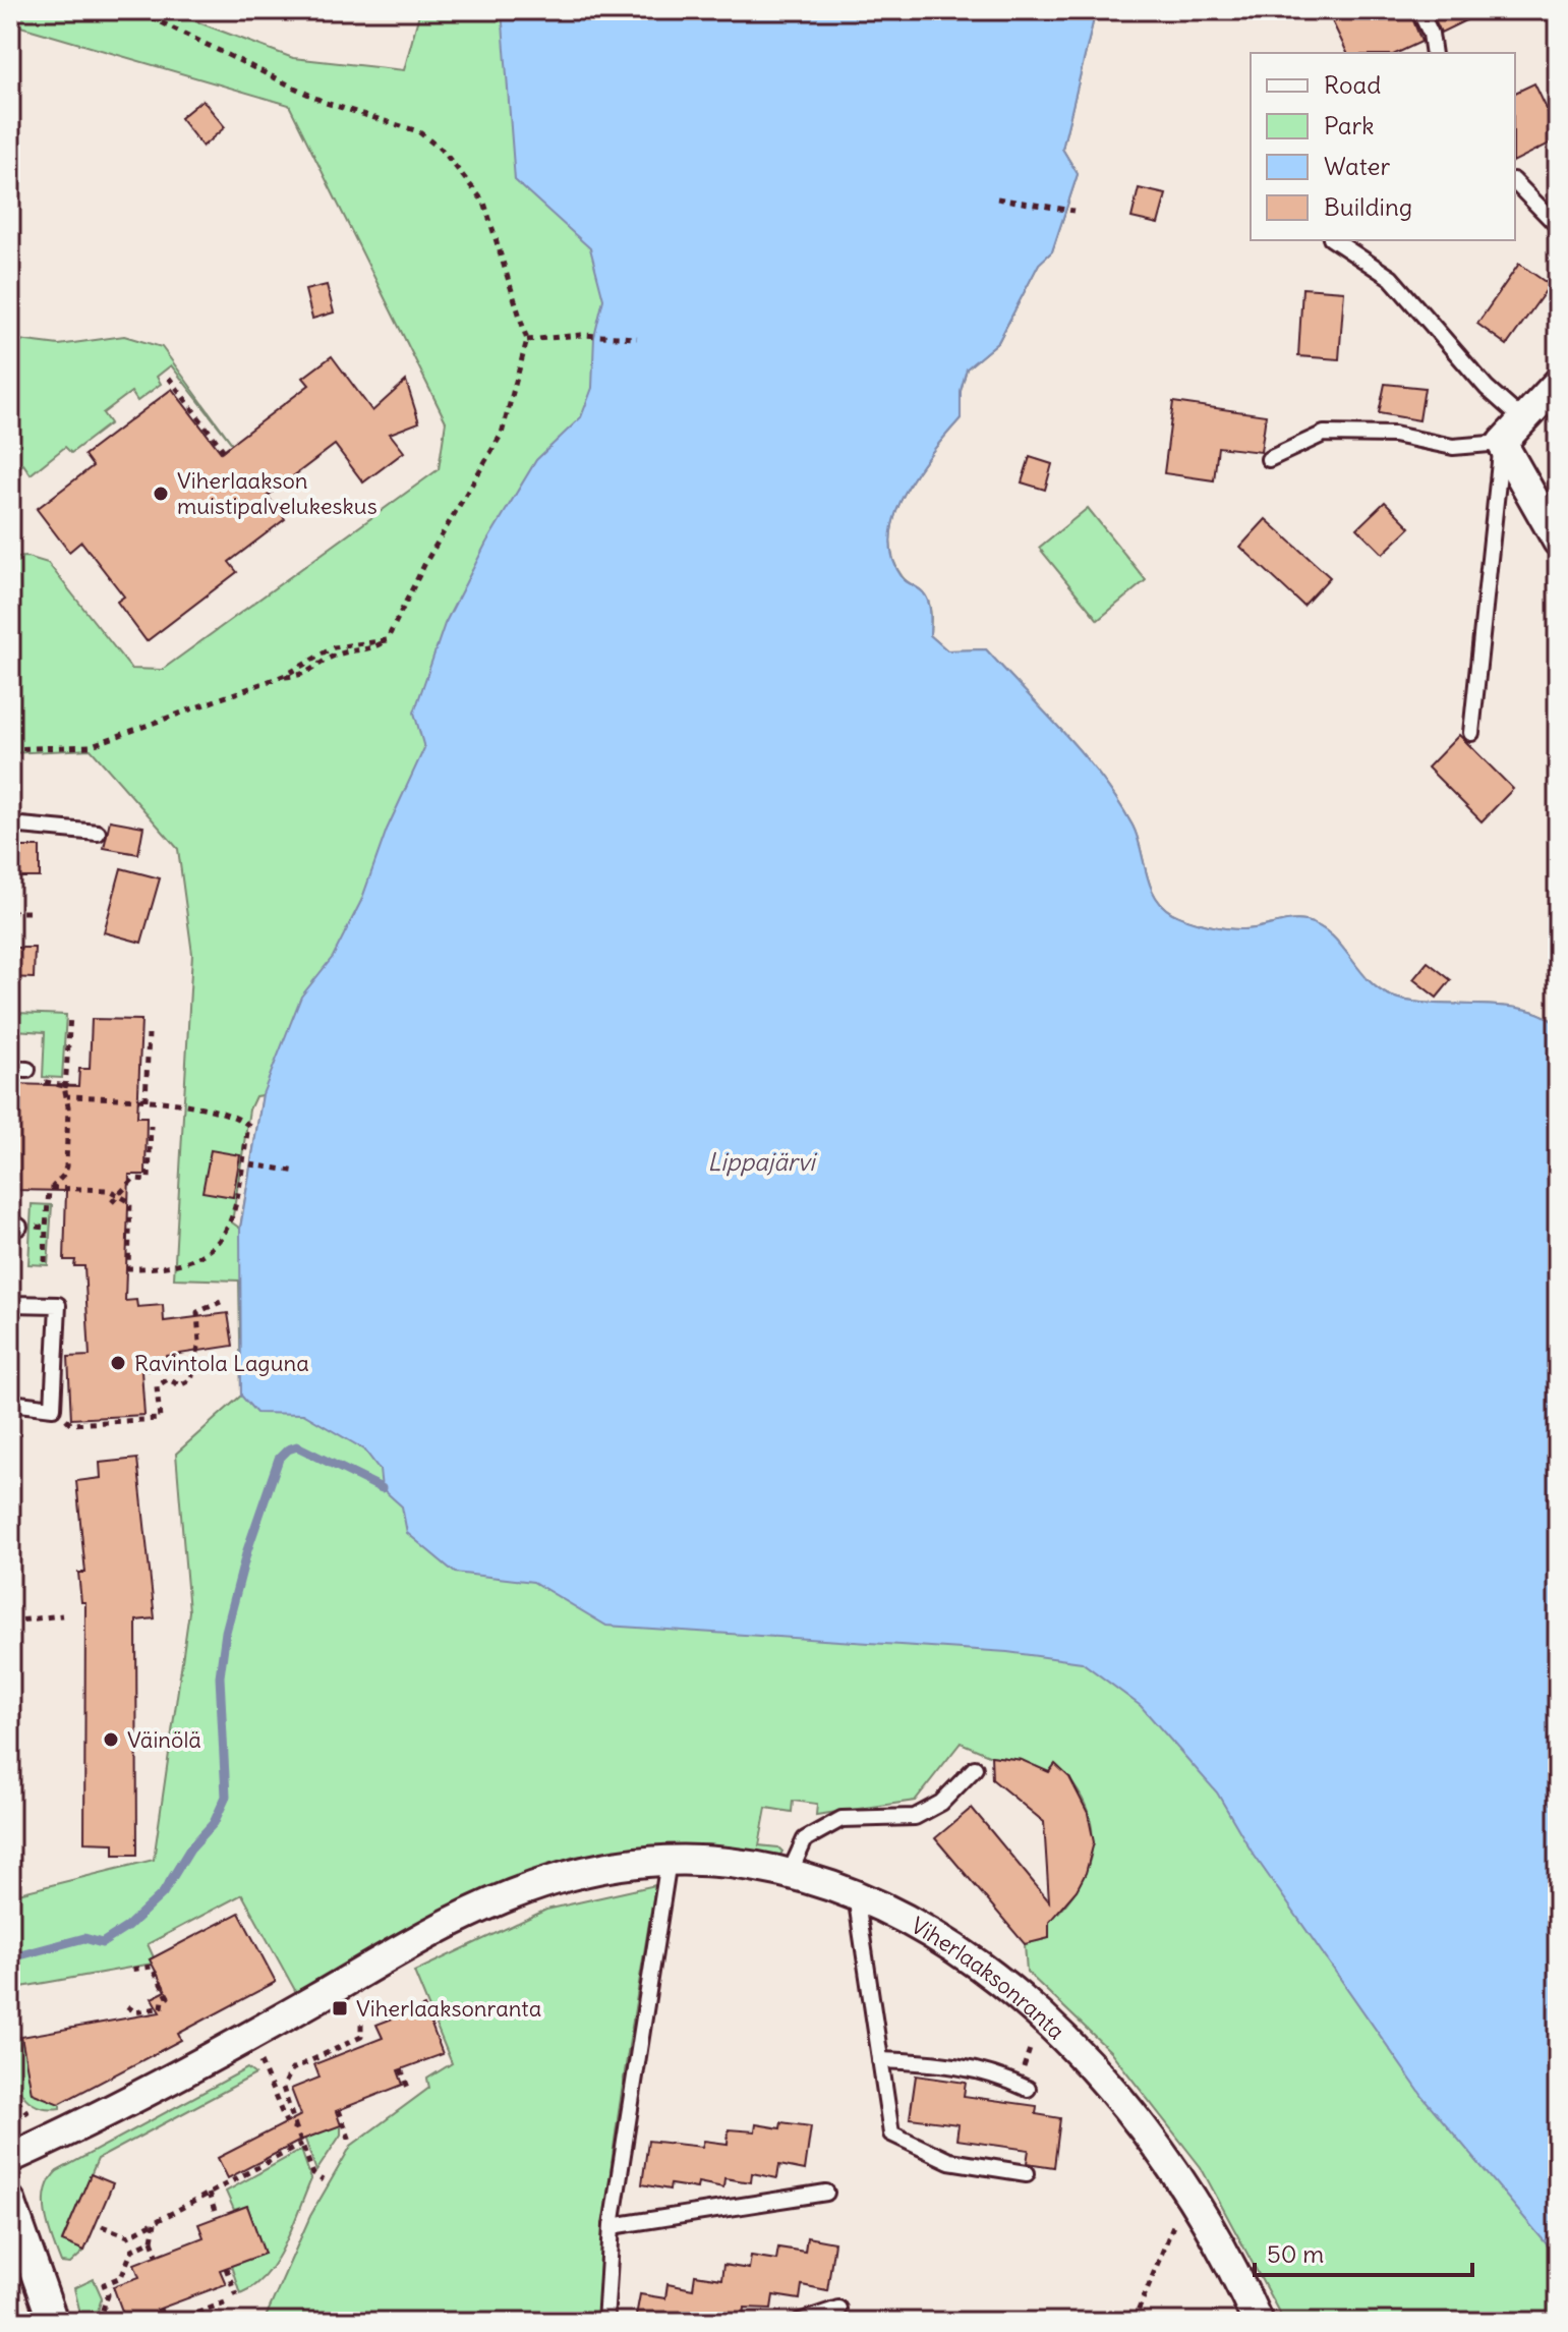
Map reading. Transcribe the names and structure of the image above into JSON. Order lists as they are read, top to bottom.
{
  "streets": {
    "street": ["Viherlaaksonranta"]
  },
  "water": ["Lippajärvi"],
  "places": {
    "other": ["Viherlaakson muistipalvelukeskus", "Ravintola Laguna", "Väinölä"],
    "transit": ["Viherlaaksonranta"]
  },
  "legend": [
    "Road",
    "Park",
    "Water",
    "Building"
  ],
  "scale_bar": "50 m"
}
